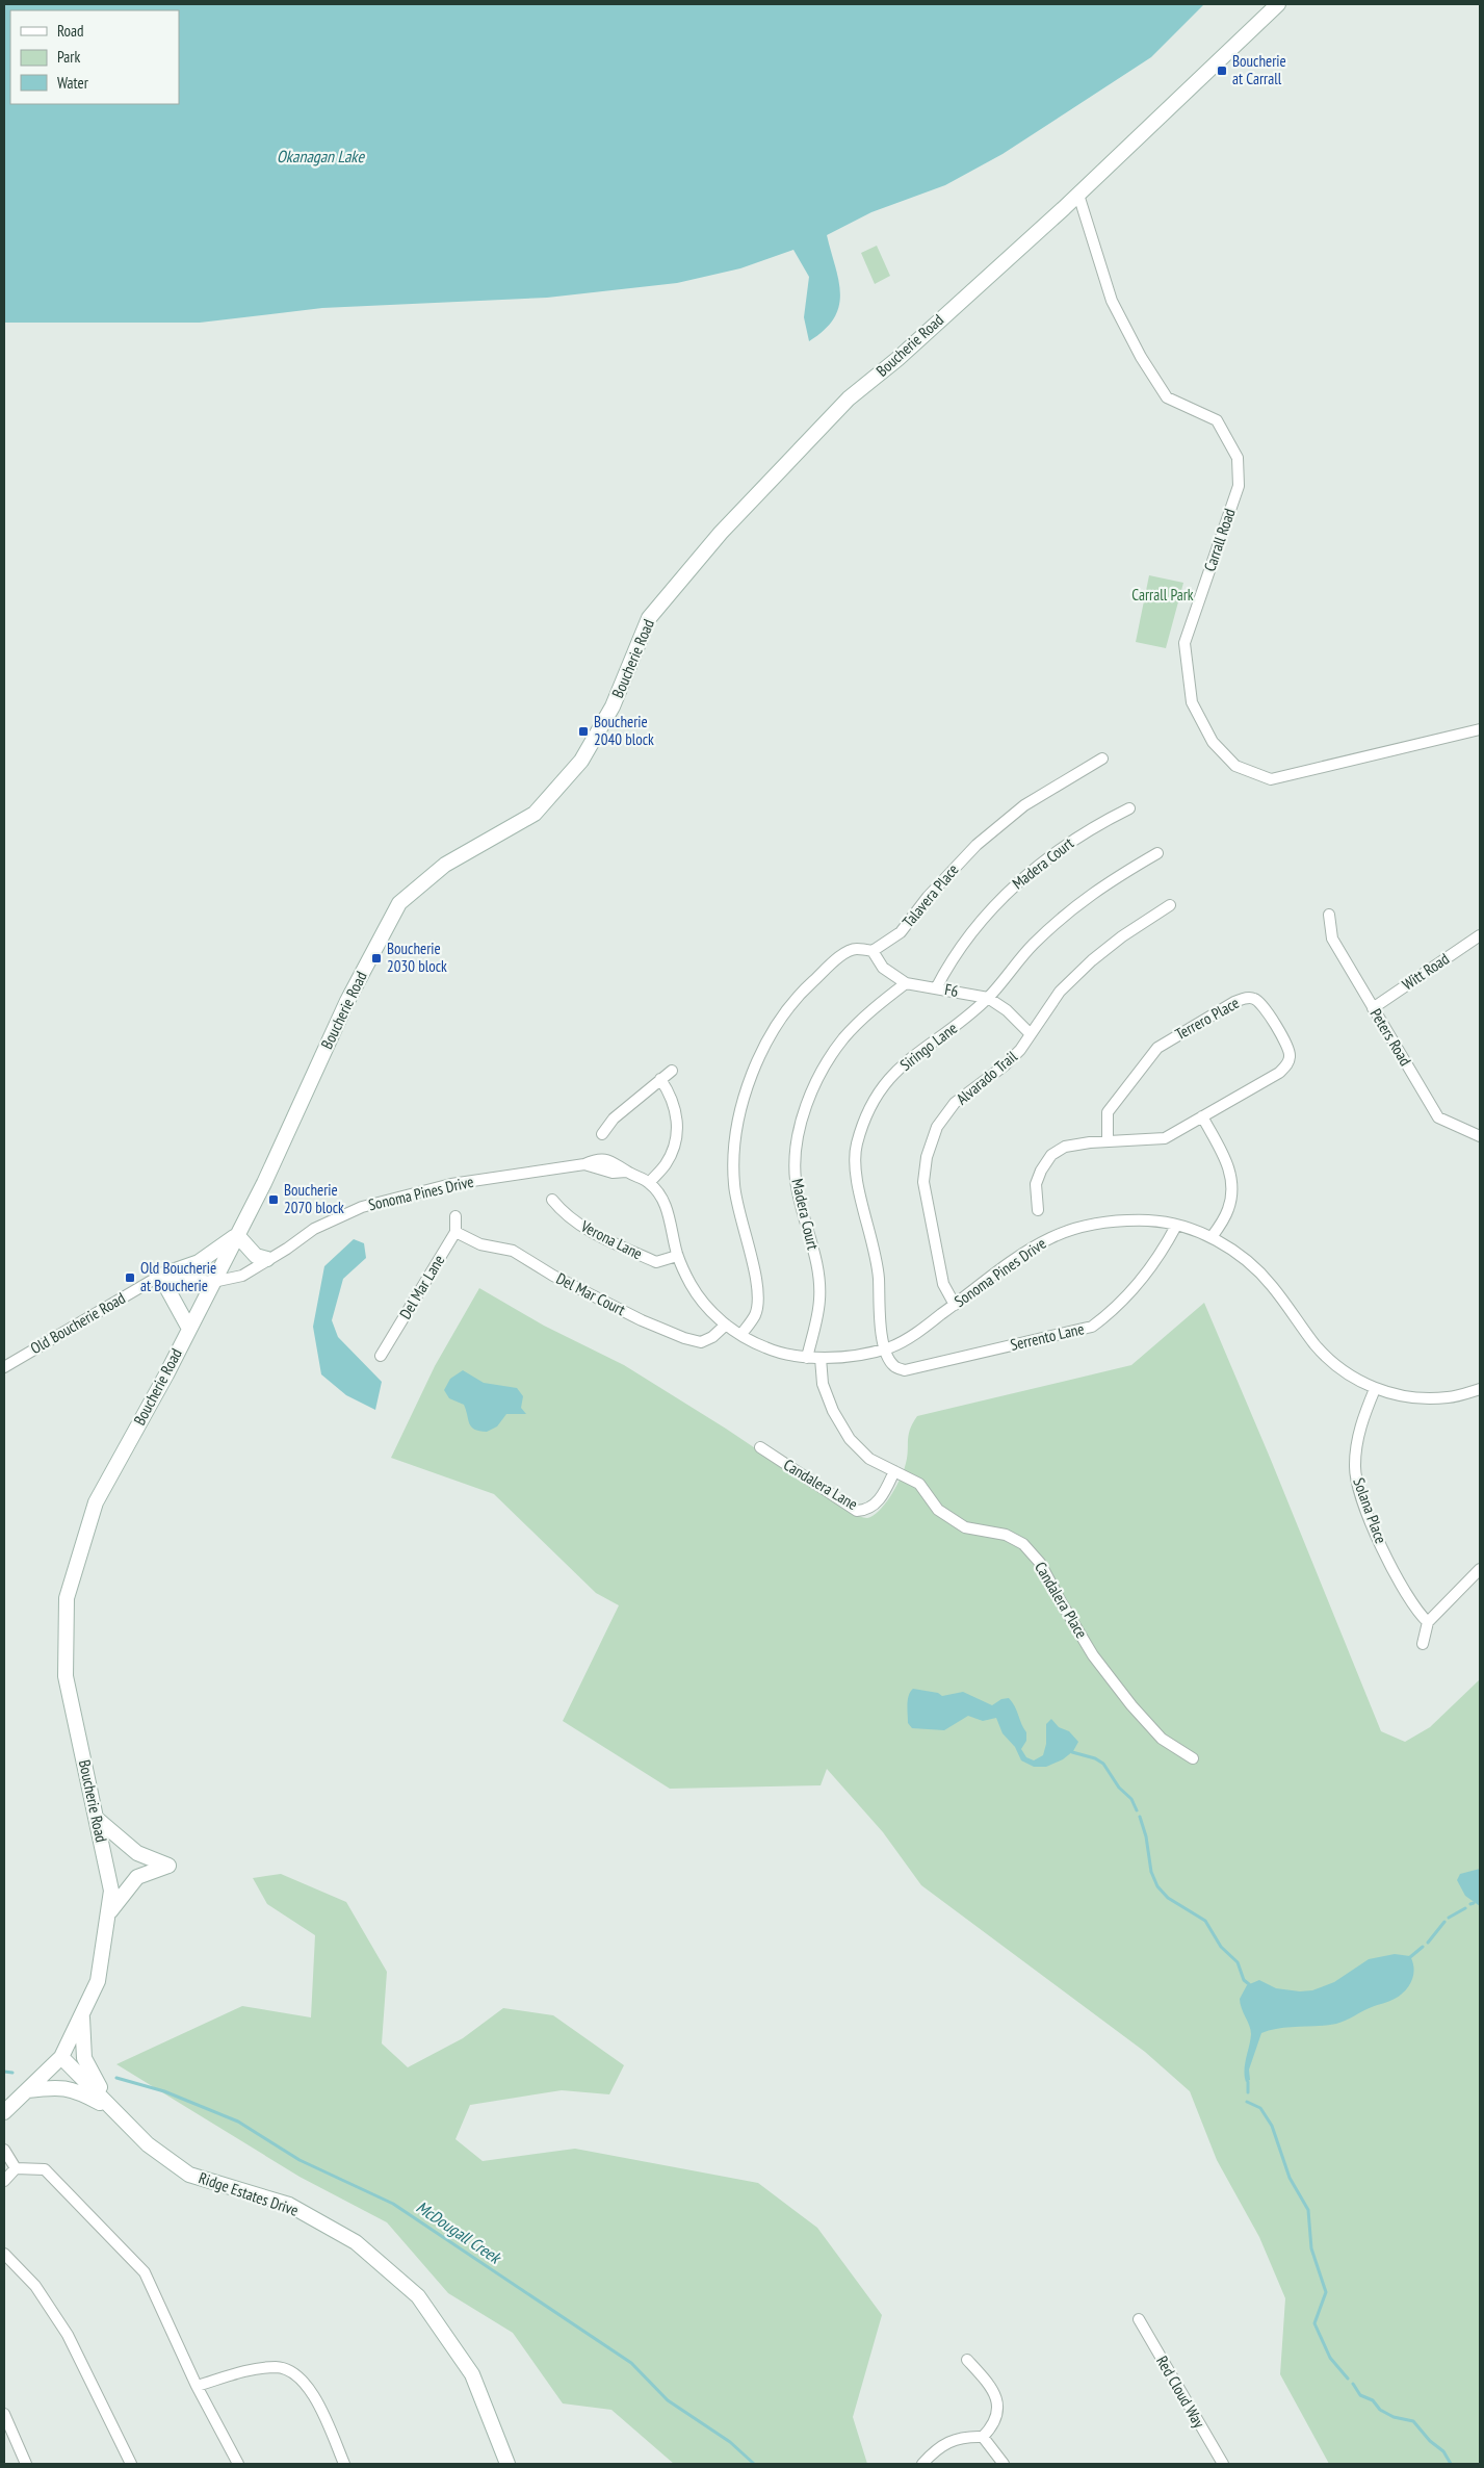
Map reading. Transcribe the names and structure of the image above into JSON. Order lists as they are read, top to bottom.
{
  "streets": {
    "main road": ["Boucherie Road", "Ridge Estates Drive"],
    "street": [
      "Carrall Road",
      "Madera Court",
      "Talavera Place",
      "Witt Road",
      "F6",
      "Terrero Place",
      "Peters Road",
      "Siringo Lane",
      "Alvarado Trail",
      "Sonoma Pines Drive",
      "Verona Lane",
      "Del Mar Lane",
      "Del Mar Court",
      "Old Boucherie Road",
      "Serrento Lane",
      "Candalera Lane",
      "Solana Place",
      "Candalera Place",
      "Red Cloud Way"
    ]
  },
  "crossings": [
    ["Boucherie Road", "Carrall Road"],
    ["Boucherie Road", "Sonoma Pines Drive"],
    ["Boucherie Road", "Ridge Estates Drive"],
    ["Madera Court", "F6"],
    ["Madera Court", "Sonoma Pines Drive"],
    ["Talavera Place", "F6"],
    ["Talavera Place", "Sonoma Pines Drive"],
    ["Witt Road", "Peters Road"],
    ["F6", "Siringo Lane"],
    ["F6", "Alvarado Trail"],
    ["Siringo Lane", "Sonoma Pines Drive"],
    ["Siringo Lane", "Serrento Lane"],
    ["Alvarado Trail", "Sonoma Pines Drive"],
    ["Sonoma Pines Drive", "Verona Lane"],
    ["Sonoma Pines Drive", "Del Mar Court"],
    ["Sonoma Pines Drive", "Serrento Lane"],
    ["Sonoma Pines Drive", "Solana Place"],
    ["Sonoma Pines Drive", "Candalera Place"],
    ["Del Mar Lane", "Del Mar Court"],
    ["Candalera Lane", "Candalera Place"]
  ],
  "water": ["Okanagan Lake", "McDougall Creek"],
  "parks": ["Carrall Park"],
  "places": {
    "transit": [
      "Boucherie at Carrall",
      "Boucherie 2040 block",
      "Boucherie 2030 block",
      "Boucherie 2070 block",
      "Old Boucherie at Boucherie"
    ]
  },
  "legend": ["Road", "Park", "Water"]
}
